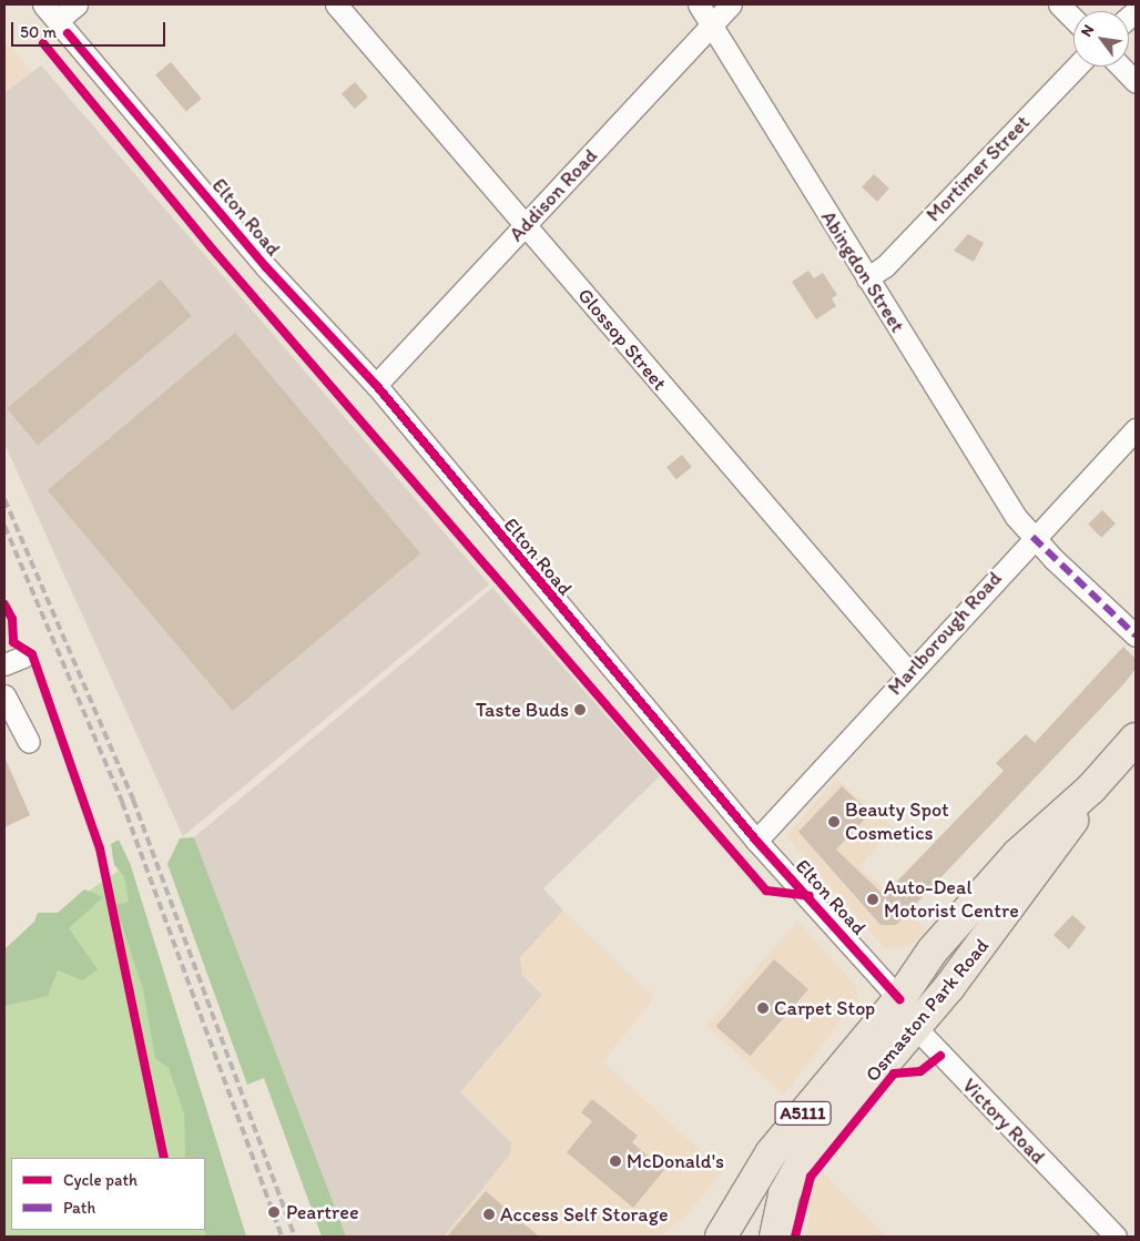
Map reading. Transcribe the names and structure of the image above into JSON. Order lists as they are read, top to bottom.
{
  "streets": {
    "highway": ["Osmaston Park Road", "A5111"],
    "street": [
      "Mortimer Street",
      "Addison Road",
      "Elton Road",
      "Abingdon Street",
      "Glossop Street",
      "Marlborough Road",
      "Victory Road"
    ]
  },
  "crossings": [
    ["Mortimer Street", "Abingdon Street"],
    ["Addison Road", "Elton Road"],
    ["Addison Road", "Abingdon Street"],
    ["Addison Road", "Glossop Street"],
    ["Elton Road", "Marlborough Road"],
    ["Elton Road", "Osmaston Park Road"],
    ["Elton Road", "Victory Road"],
    ["Abingdon Street", "Marlborough Road"],
    ["Glossop Street", "Marlborough Road"],
    ["Osmaston Park Road", "Victory Road"]
  ],
  "places": [
    "Taste Buds",
    "Beauty Spot Cosmetics",
    "Auto-Deal Motorist Centre",
    "Carpet Stop",
    "McDonald's",
    "Peartree",
    "Access Self Storage"
  ],
  "legend": ["Cycle path", "Path"],
  "scale_bar": "50 m",
  "north": "top left"
}
